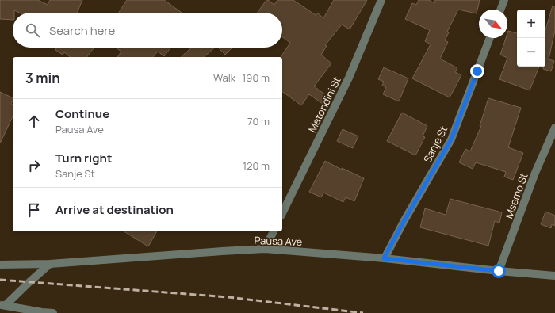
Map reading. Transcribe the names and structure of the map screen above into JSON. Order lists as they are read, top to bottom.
{
  "streets": {
    "street": [
      "Matondini St",
      "Sanje St",
      "Msemo St",
      "Pausa Ave"
    ]
  },
  "crossings": [
    ["Sanje St", "Pausa Ave"],
    ["Msemo St", "Pausa Ave"]
  ],
  "north": "bottom right",
  "page": {
    "map_buttons": ["+", "−"],
    "search": "Search here",
    "heading": ["3 min", "Walk · 190 m"],
    "list": [
      ["Continue", "Pausa Ave", "70 m"],
      ["Turn right", "Sanje St", "120 m"],
      "Arrive at destination"
    ]
  }
}
